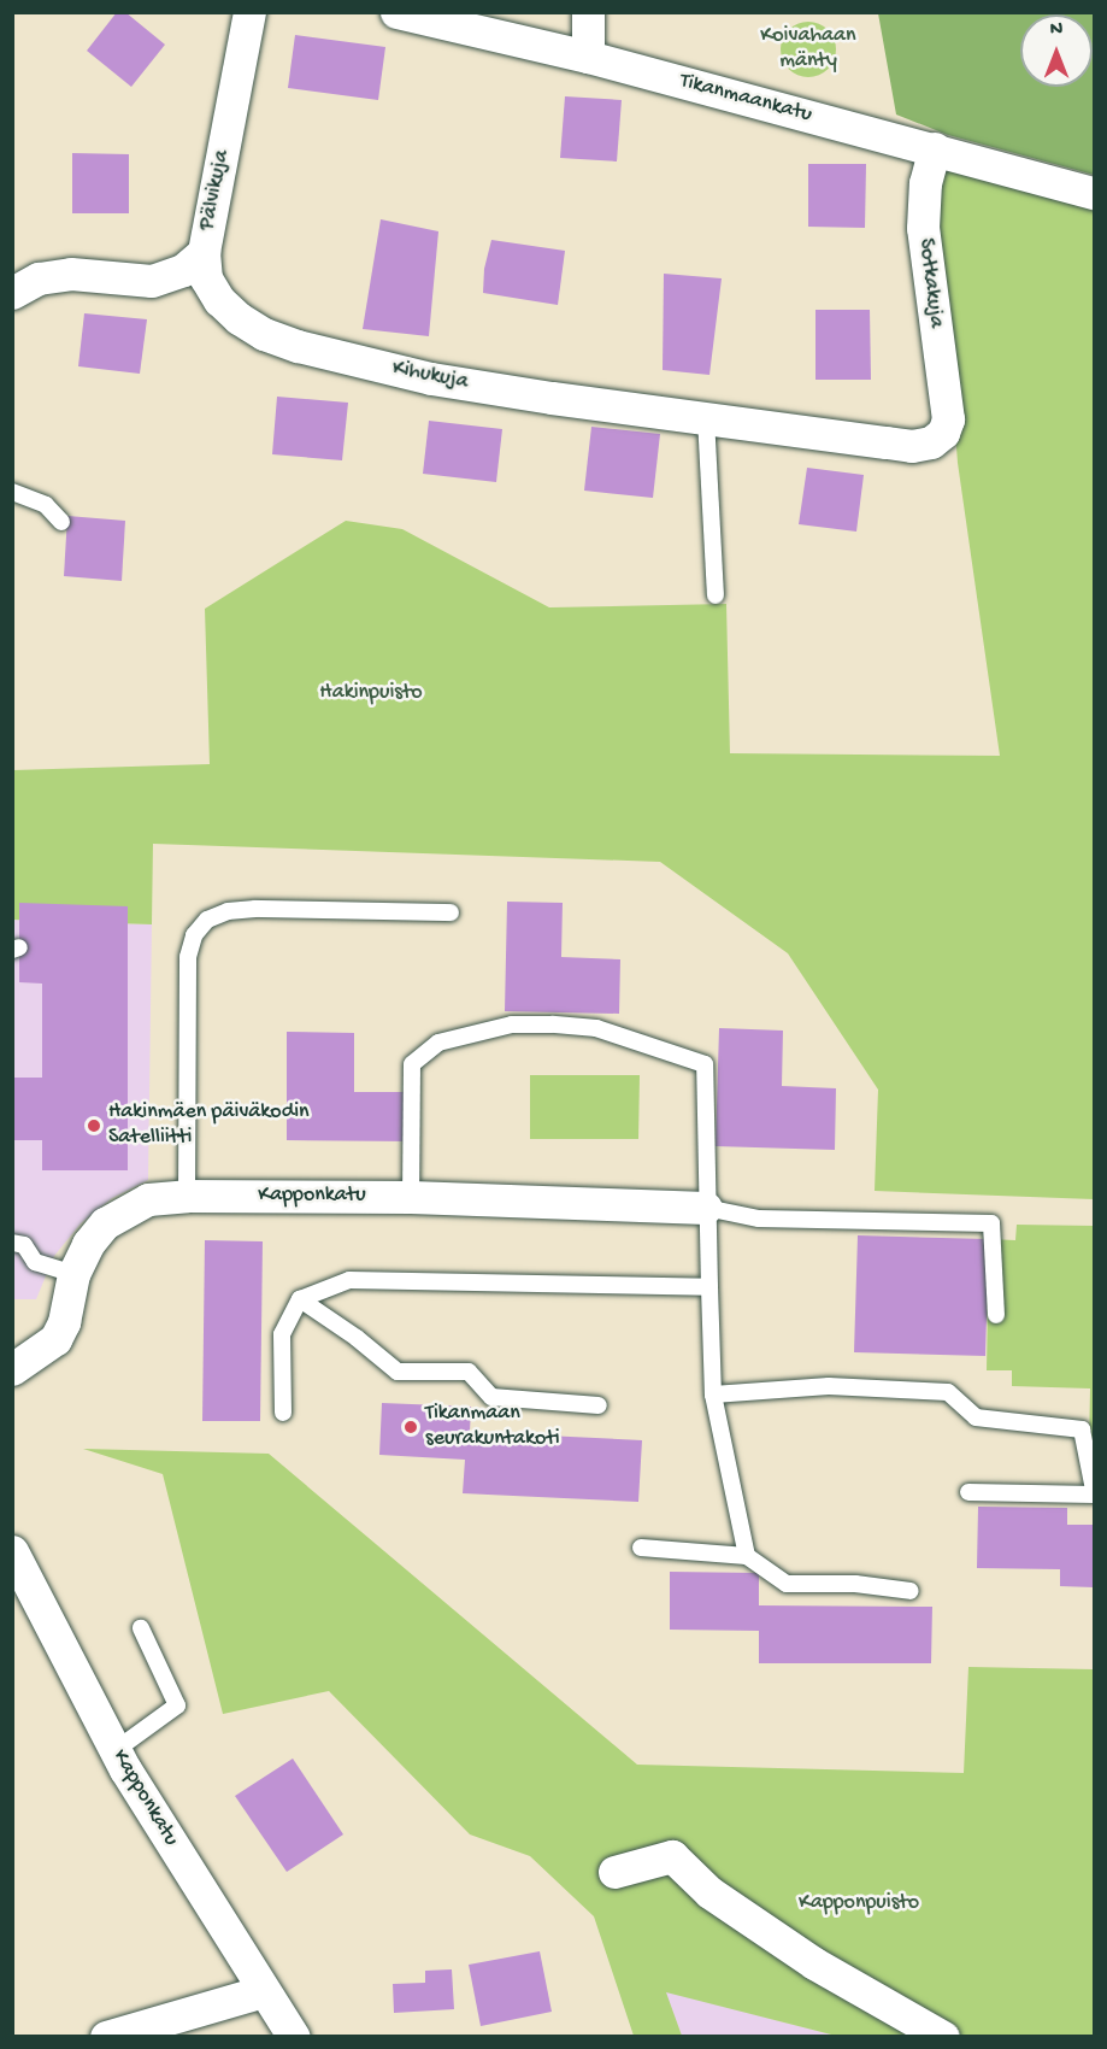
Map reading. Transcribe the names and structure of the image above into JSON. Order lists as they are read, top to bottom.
{
  "streets": {
    "street": [
      "Tikanmaankatu",
      "Pälvikuja",
      "Sotkakuja",
      "Kihukuja",
      "Kapponkatu"
    ]
  },
  "crossings": [
    ["Tikanmaankatu", "Sotkakuja"],
    ["Pälvikuja", "Kihukuja"],
    ["Sotkakuja", "Kihukuja"]
  ],
  "parks": ["Koivahaan mänty", "Hakinpuisto", "Kapponpuisto"],
  "places": ["Hakinmäen päiväkodin Satelliitti", "Tikanmaan seurakuntakoti"],
  "north": "top"
}
